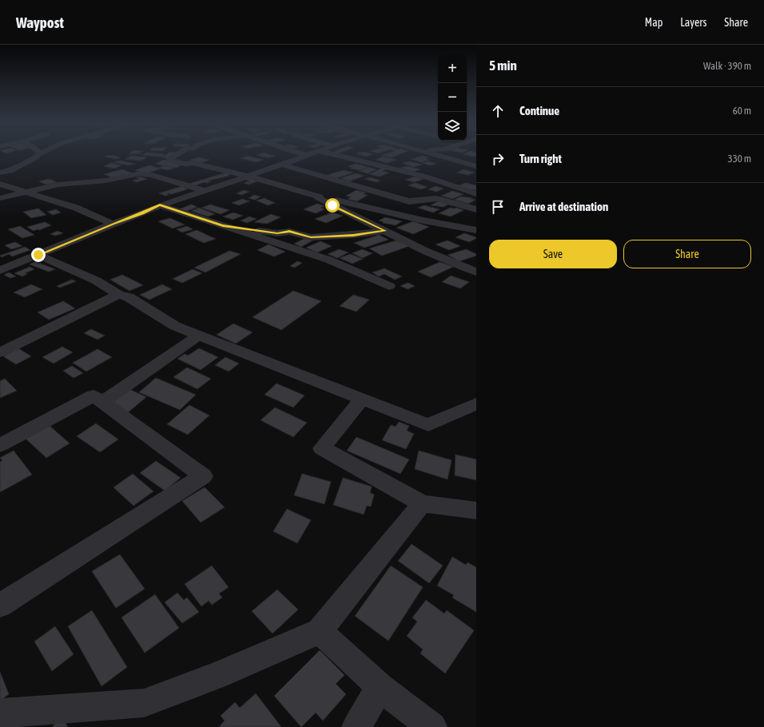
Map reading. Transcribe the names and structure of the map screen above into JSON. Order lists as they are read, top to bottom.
{
  "page": {
    "header": "Waypost",
    "nav": ["Map", "Layers", "Share"],
    "heading": ["5 min", "Walk · 390 m"],
    "map_buttons": ["+", "−"],
    "list": [
      ["Continue", "60 m"],
      ["Turn right", "330 m"],
      "Arrive at destination"
    ],
    "buttons": ["Save", "Share"]
  }
}
